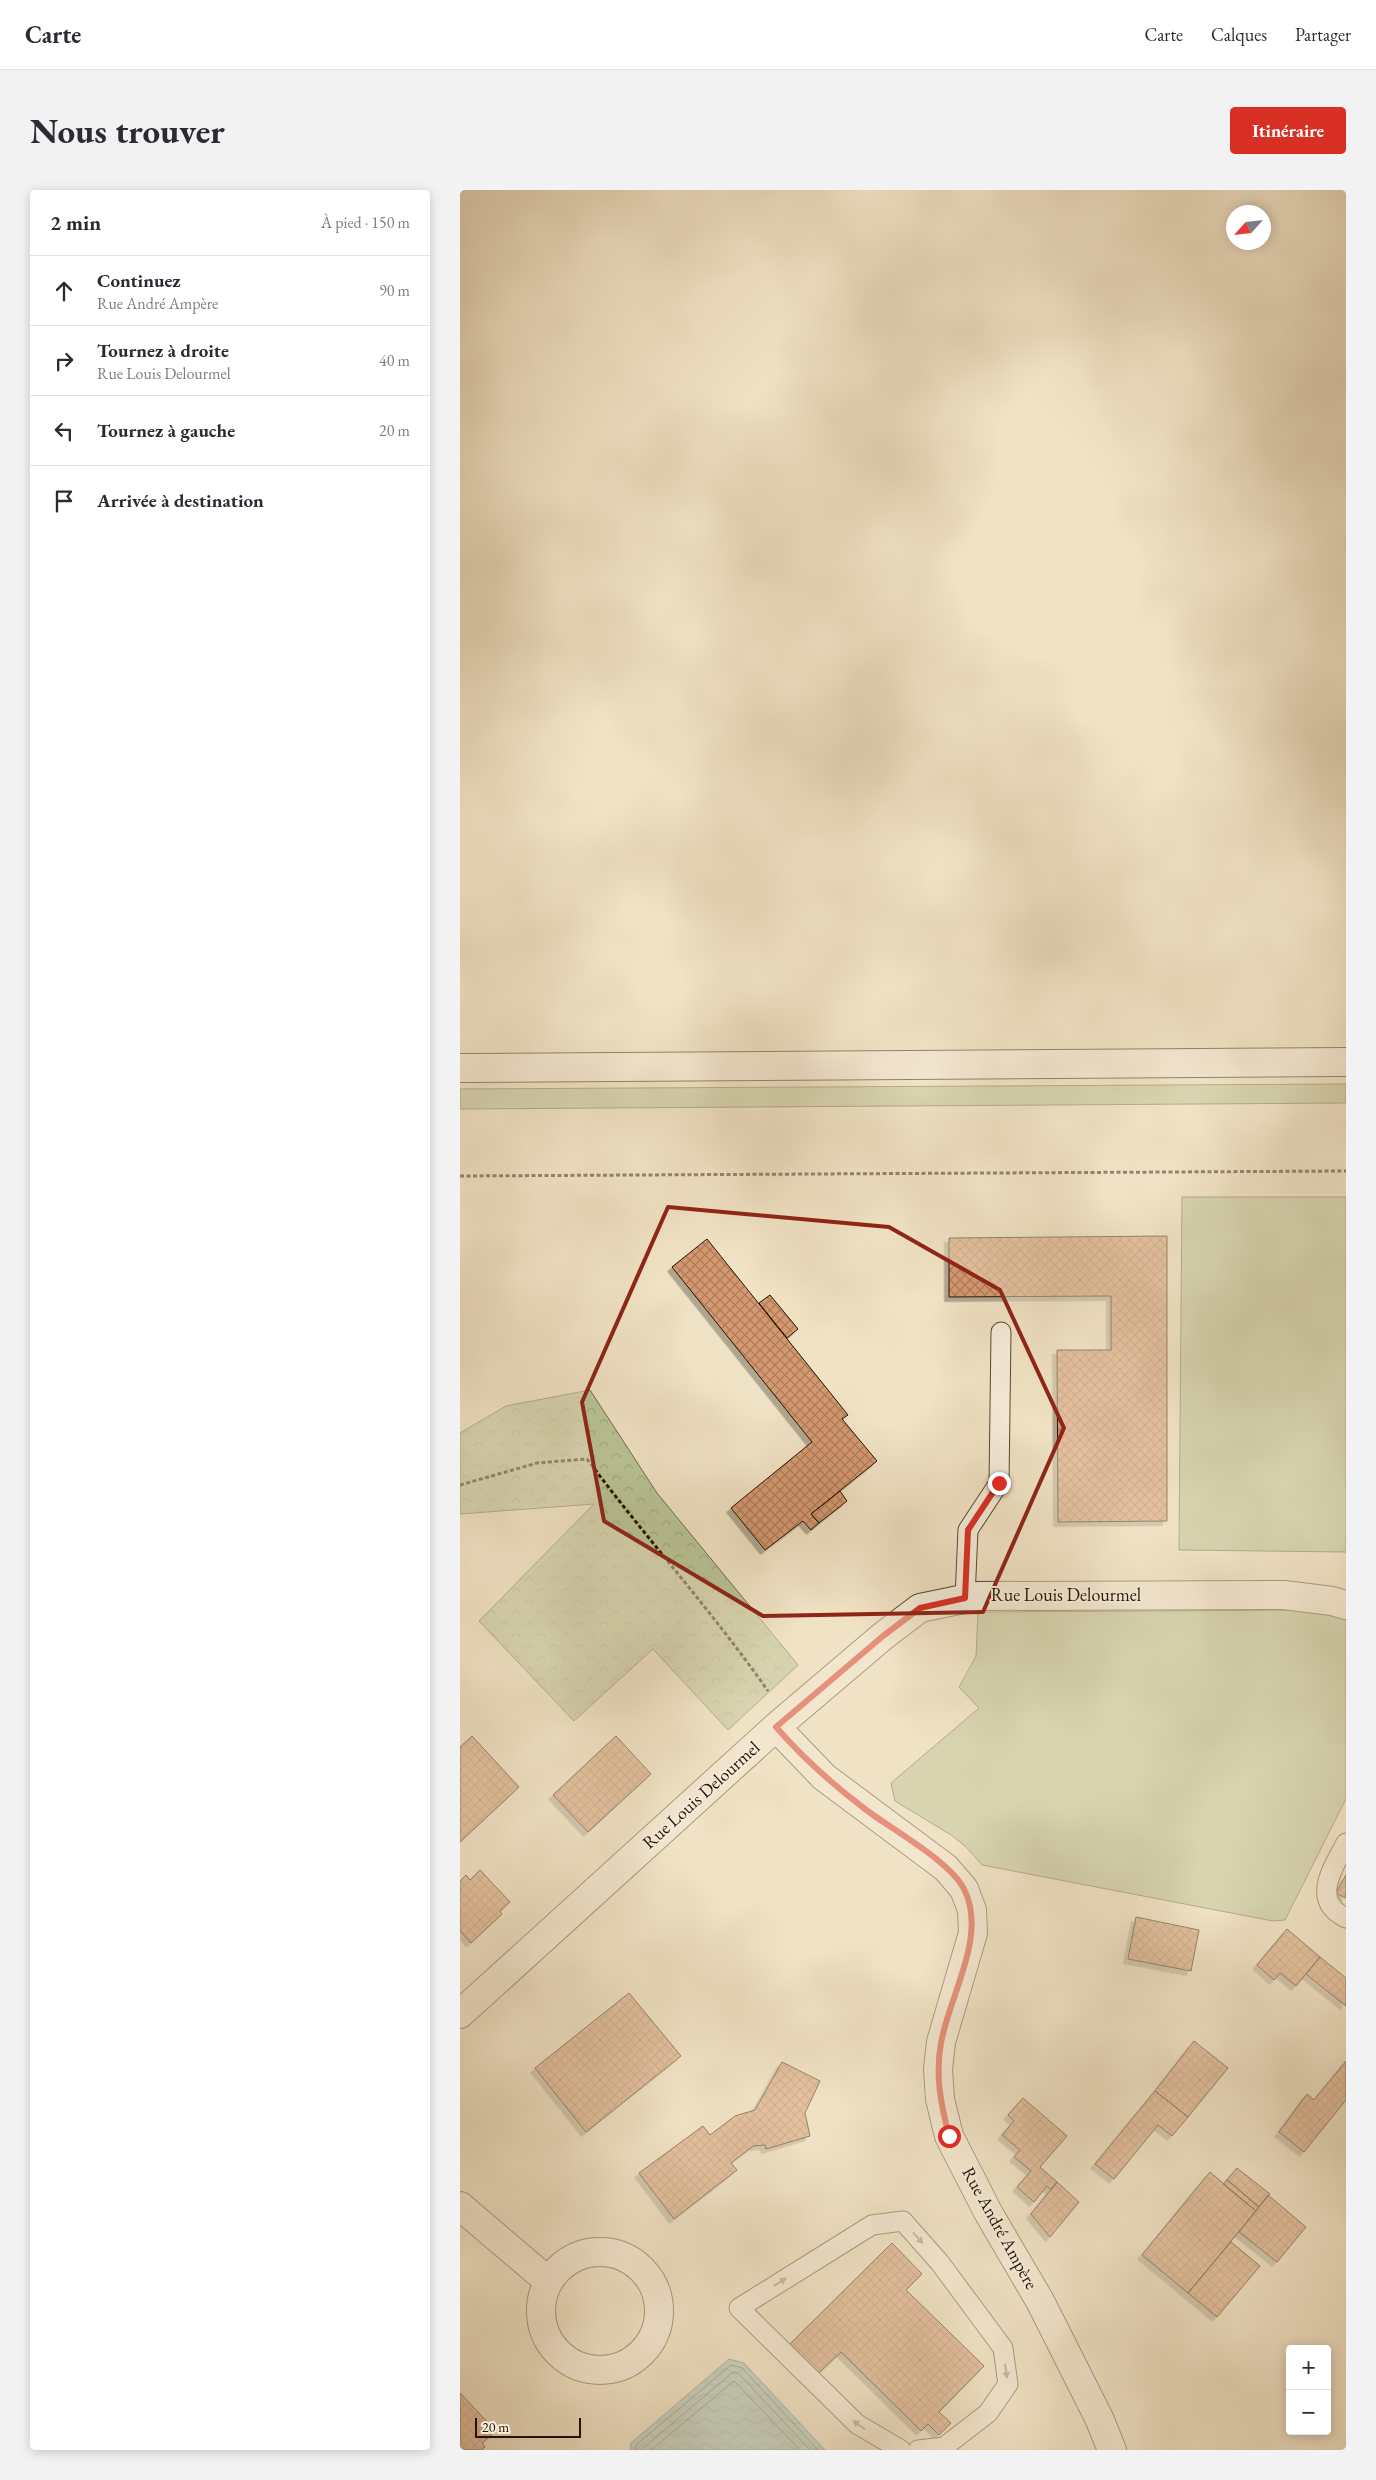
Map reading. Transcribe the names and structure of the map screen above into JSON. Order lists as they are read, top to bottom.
{
  "streets": {
    "street": ["Rue Louis Delourmel", "Rue André Ampère"]
  },
  "crossings": [
    ["Rue Louis Delourmel", "Rue André Ampère"]
  ],
  "scale_bar": "20 m",
  "north": "bottom left",
  "page": {
    "header": "Carte",
    "nav": ["Carte", "Calques", "Partager"],
    "buttons": "Itinéraire",
    "title": "Nous trouver",
    "heading": ["2 min", "À pied · 150 m"],
    "list": [
      ["Continuez", "Rue André Ampère", "90 m"],
      ["Tournez à droite", "Rue Louis Delourmel", "40 m"],
      ["Tournez à gauche", "20 m"],
      "Arrivée à destination"
    ],
    "map_buttons": ["+", "−"],
    "scale": "20 m"
  }
}
